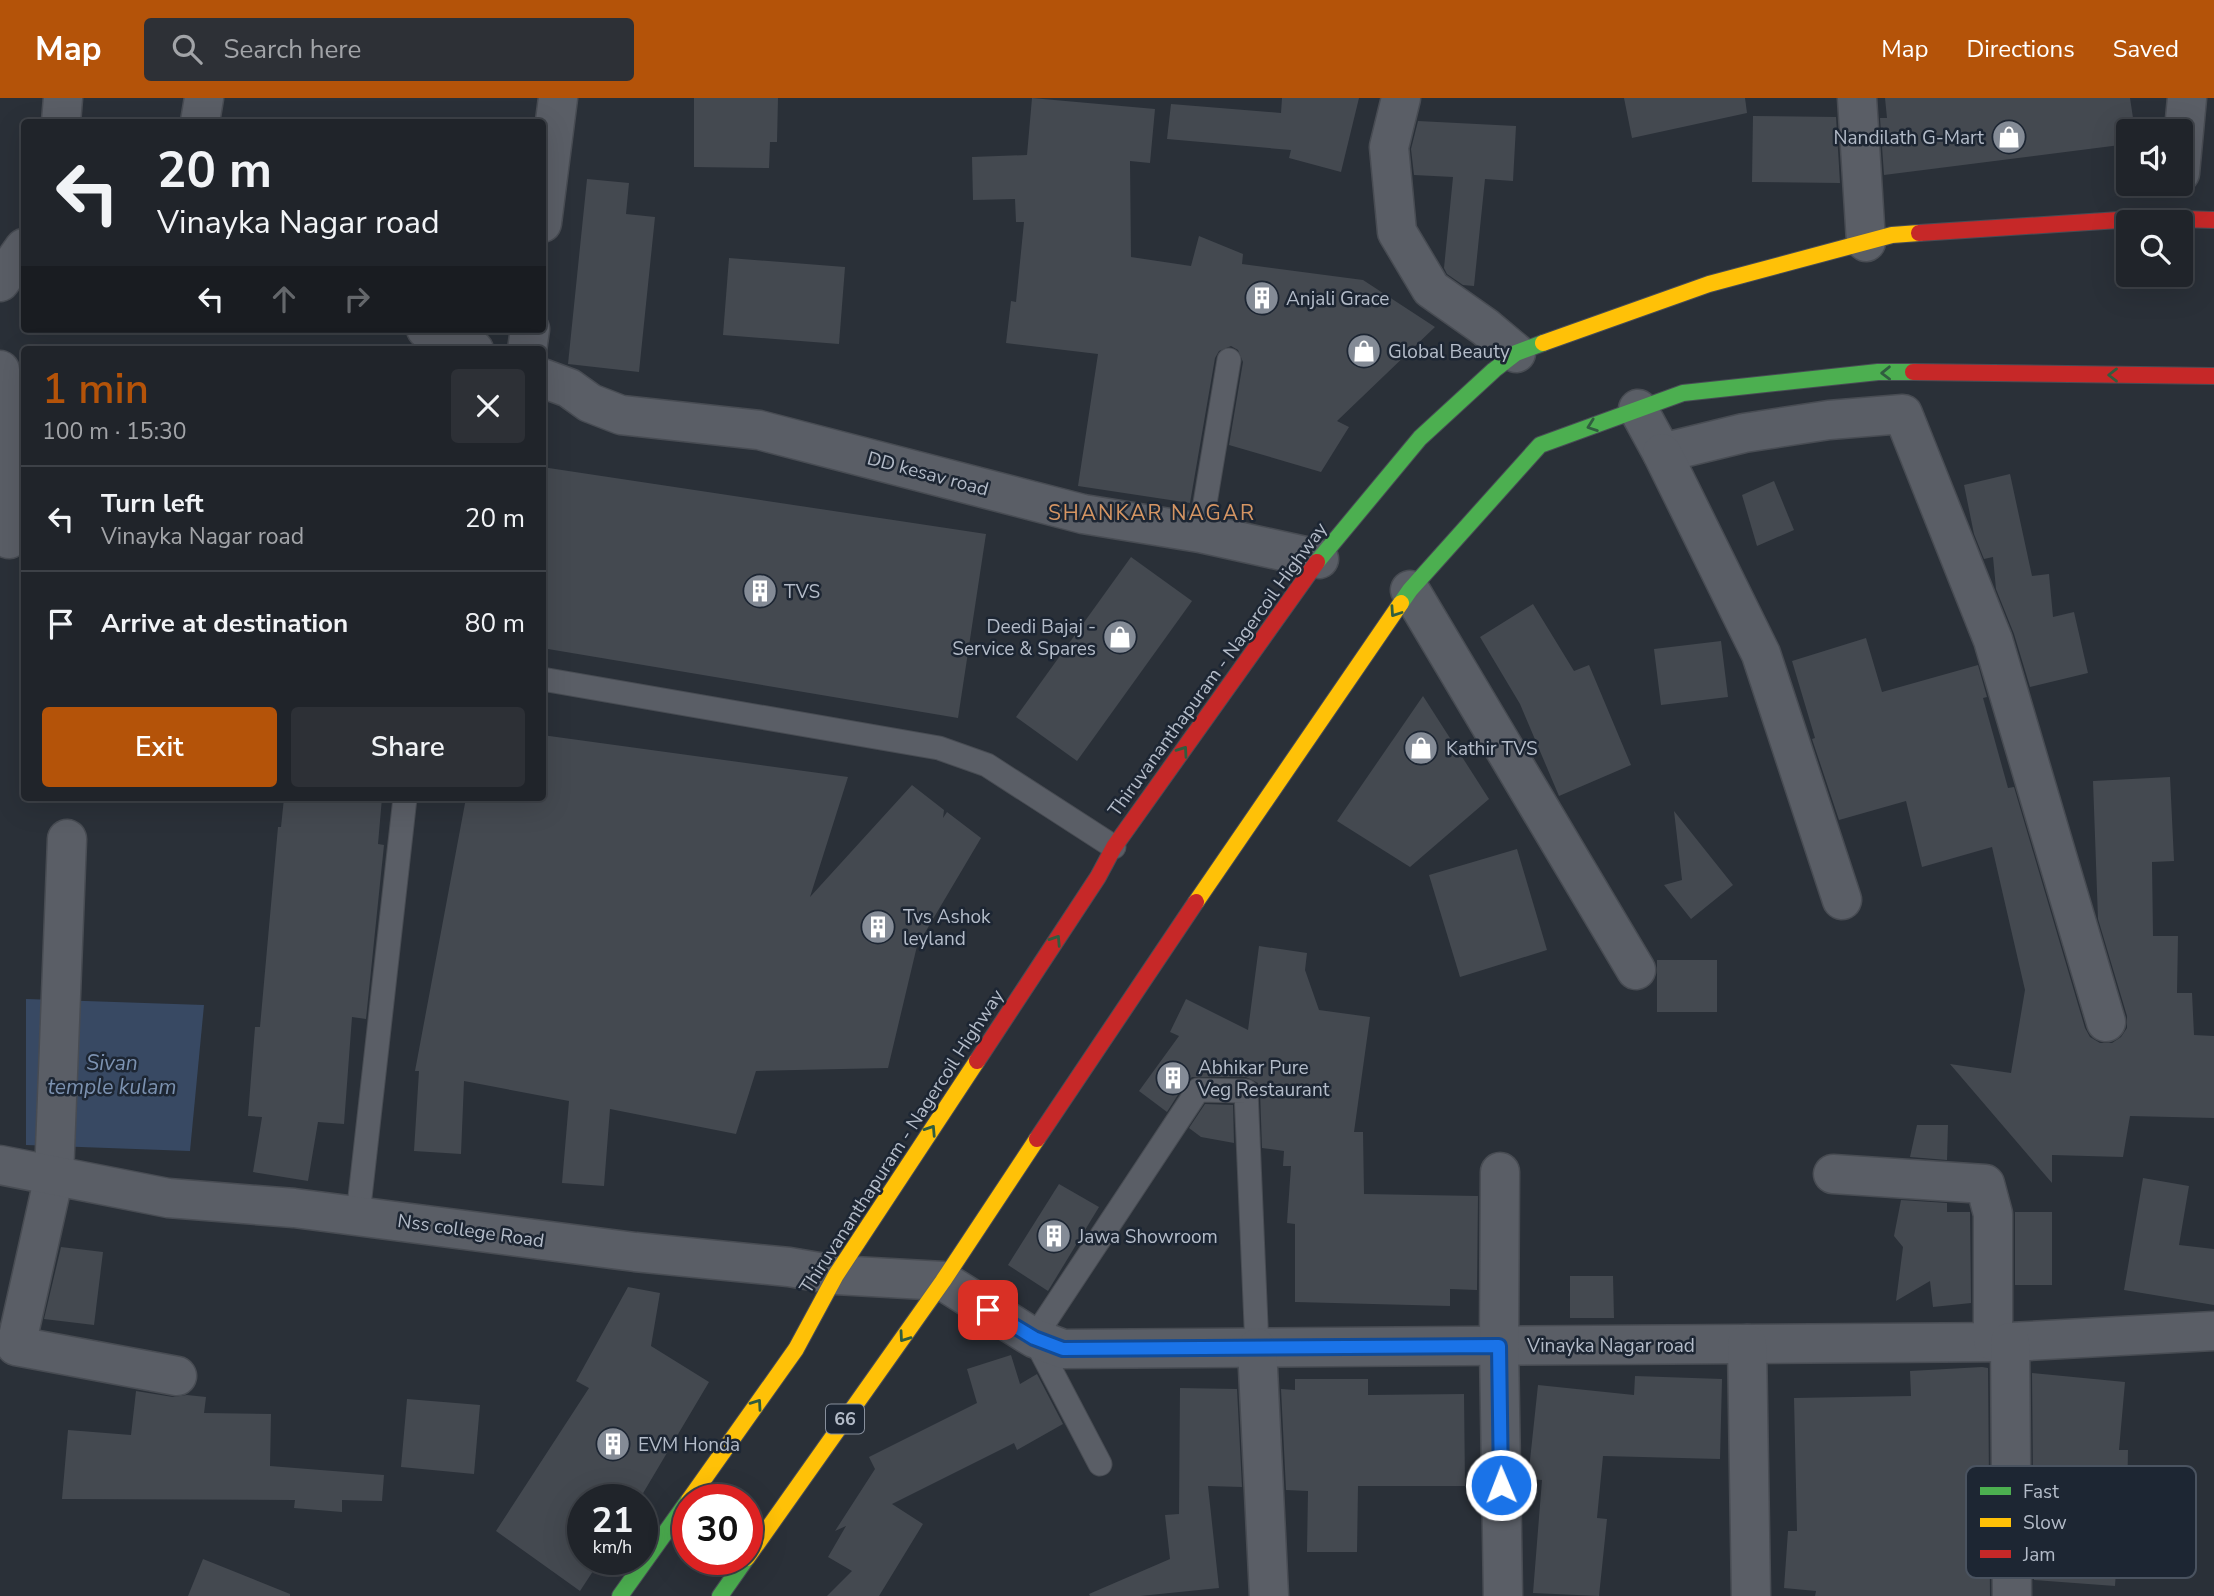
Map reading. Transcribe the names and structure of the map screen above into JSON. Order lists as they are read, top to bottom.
{
  "streets": {
    "main road": ["Thiruvananthapuram - Nagercoil Highway", "66"],
    "street": ["DD kesav road", "Nss college Road", "Vinayka Nagar road"]
  },
  "crossings": [
    ["DD kesav road", "Thiruvananthapuram - Nagercoil Highway"],
    ["Thiruvananthapuram - Nagercoil Highway", "Nss college Road"],
    ["Nss college Road", "Vinayka Nagar road"],
    ["Nss college Road", "66"],
    ["Vinayka Nagar road", "66"]
  ],
  "districts": ["SHANKAR NAGAR"],
  "water": ["Sivan temple kulam"],
  "places": {
    "shop": [
      "Nandilath G-Mart",
      "Global Beauty",
      "Deedi Bajaj - Service & Spares",
      "Kathir TVS"
    ],
    "building": [
      "Anjali Grace",
      "TVS",
      "Tvs Ashok leyland",
      "Abhikar Pure Veg Restaurant",
      "Jawa Showroom",
      "EVM Honda"
    ]
  },
  "legend": ["Fast", "Slow", "Jam"],
  "page": {
    "header": "Map",
    "search": "Search here",
    "nav": ["Map", "Directions", "Saved"],
    "turn": ["20 m", "Vinayka Nagar road"],
    "heading": ["1 min", "100 m · 15:30"],
    "list": [
      {
        "name": "Turn left",
        "note": "Vinayka Nagar road",
        "value": "20 m"
      },
      {
        "name": "Arrive at destination",
        "value": "80 m"
      }
    ],
    "buttons": ["Exit", "Share"],
    "speed": "21 km/h",
    "limit": "30"
  }
}
